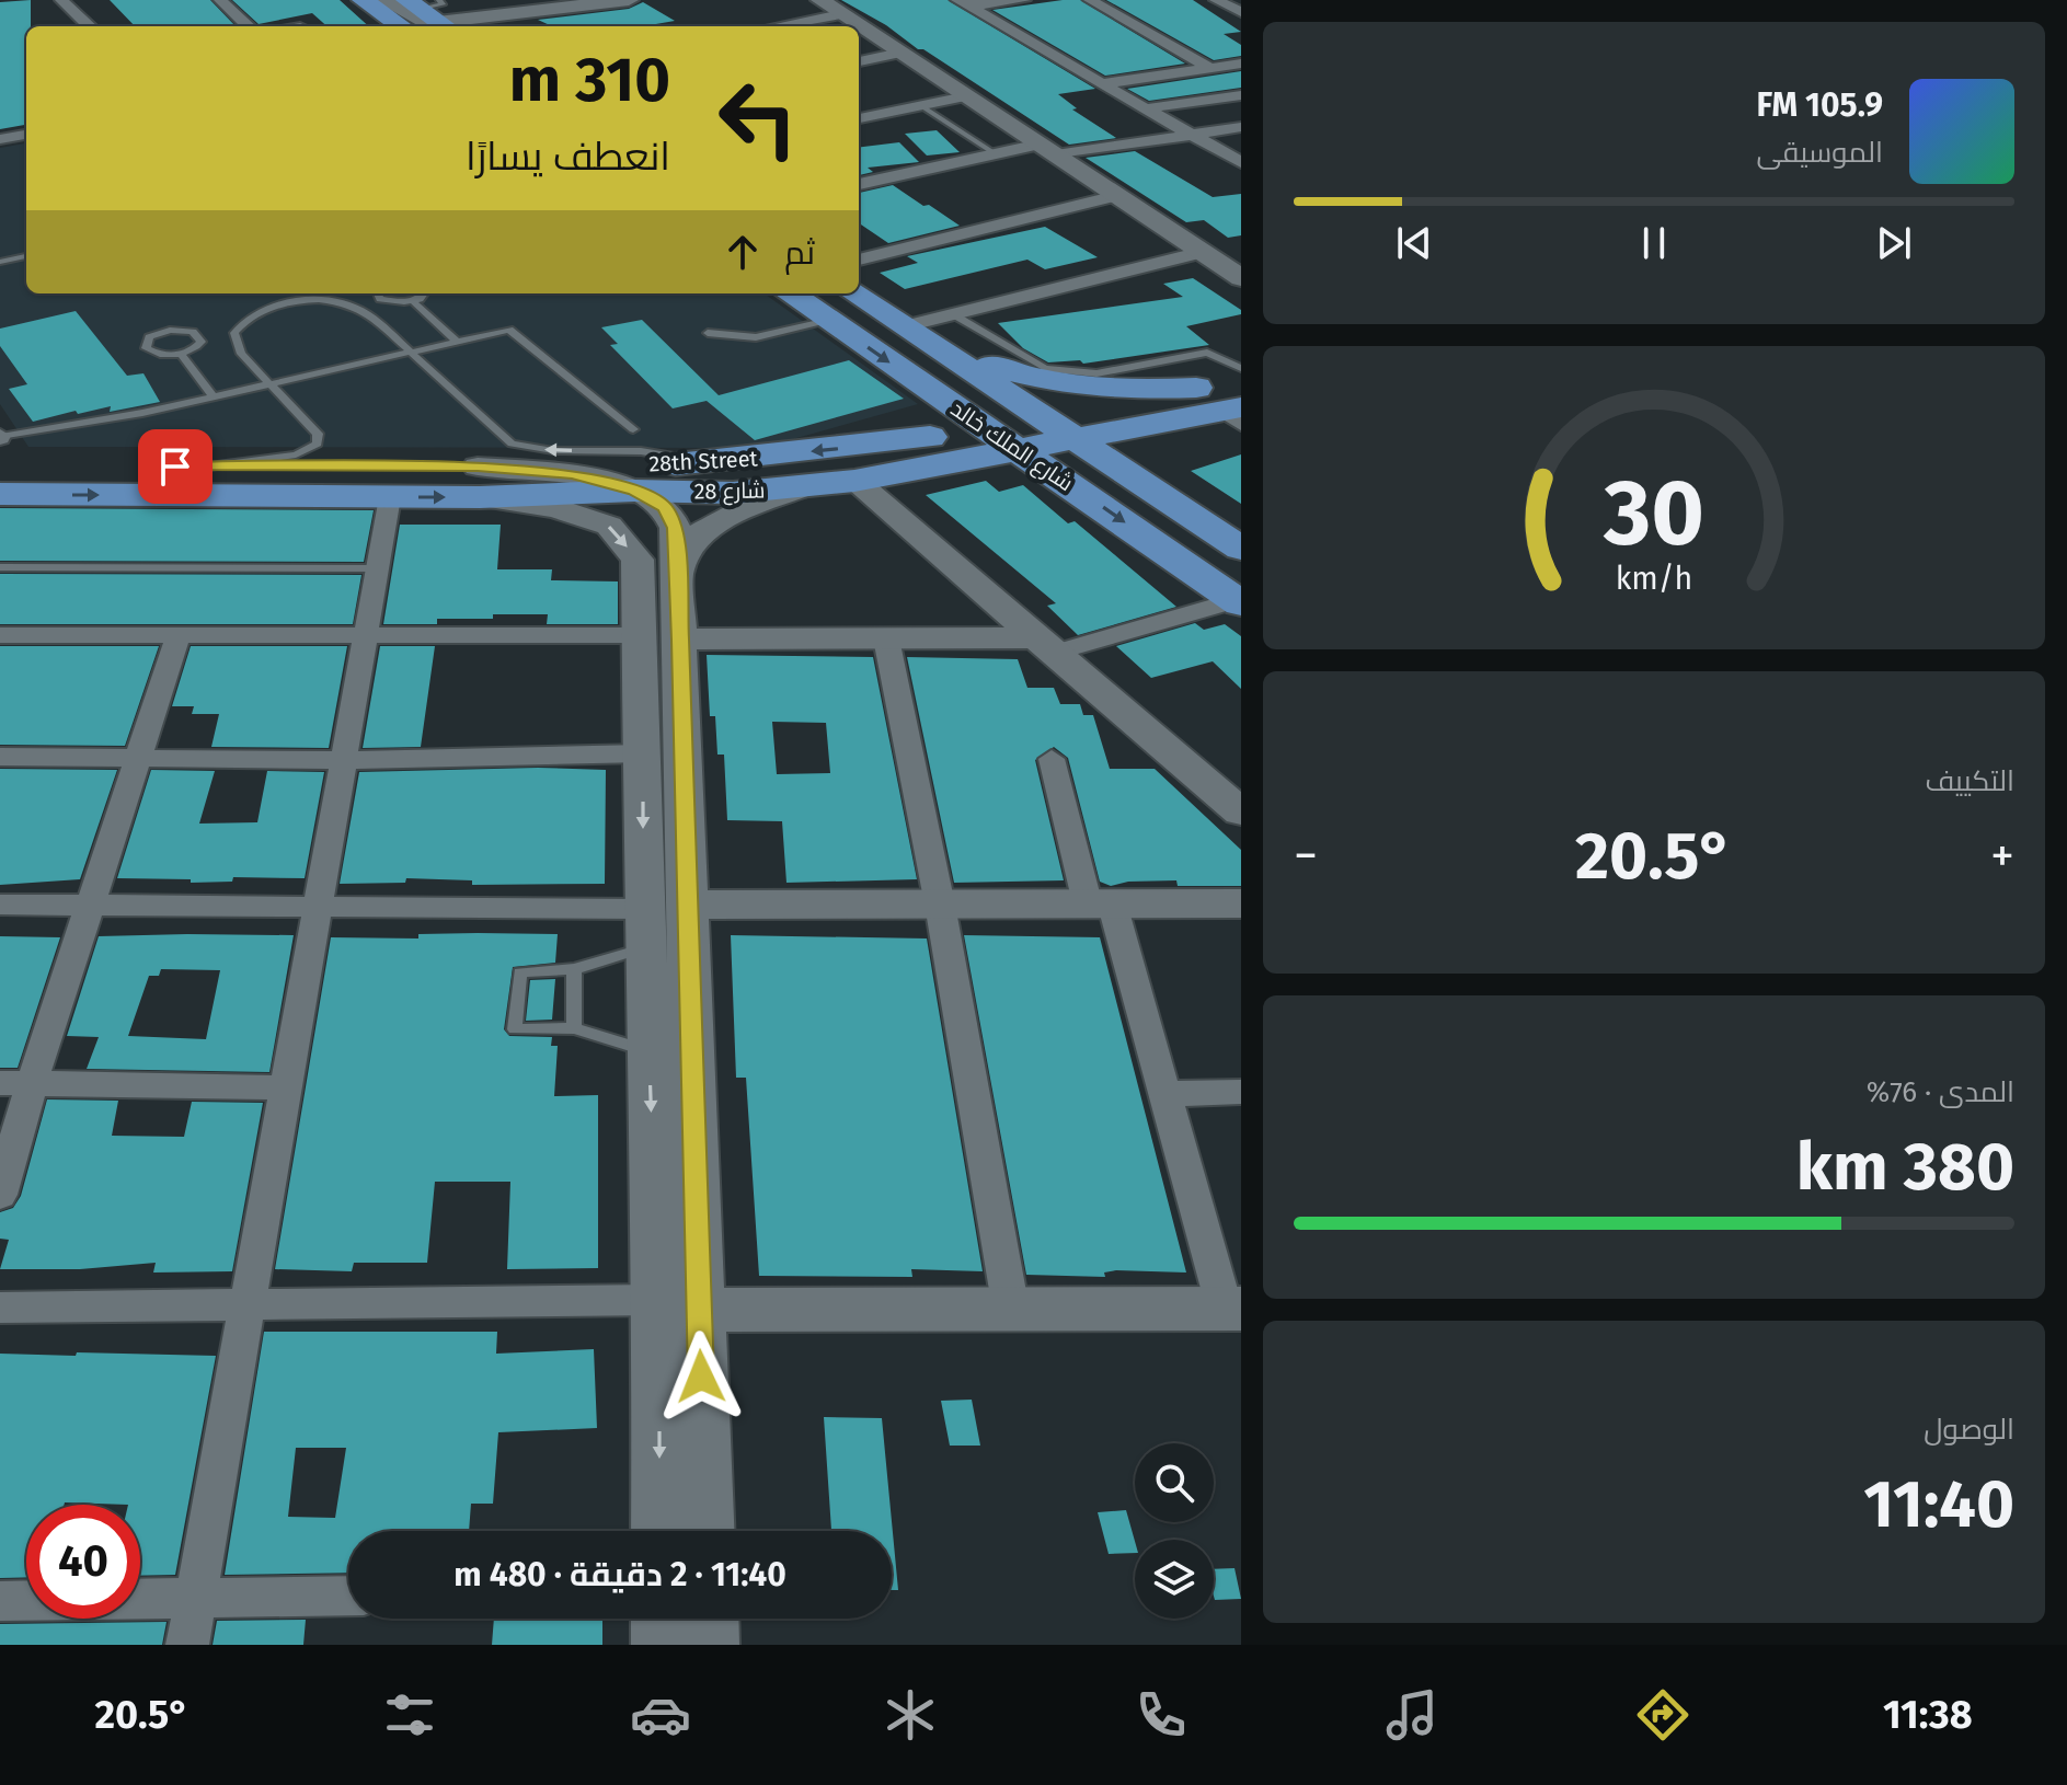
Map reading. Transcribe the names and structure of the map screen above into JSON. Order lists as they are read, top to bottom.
{
  "streets": {
    "main road": ["شارع الملك خالد", "28th Street", "شارع 28"]
  },
  "crossings": [
    ["شارع الملك خالد", "28th Street"],
    ["شارع الملك خالد", "شارع 28"],
    ["28th Street", "شارع 28"]
  ],
  "one_way": ["شارع 28"],
  "page": {
    "turn": ["310 m", "انعطف يسارًا"],
    "song": ["105.9 FM", "الموسيقى"],
    "then": "ثم",
    "tile": [
      "التكييف",
      ["المدى · 76%", "380 km"],
      ["الوصول", "11:40"]
    ],
    "heat": ["−", "20.5°", "+"],
    "limit": "40",
    "trip": "11:40 · 2 دقيقة · 480 m",
    "tabs": ["11:38", "20.5°"],
    "gauge": ["30", "km/h"]
  }
}
